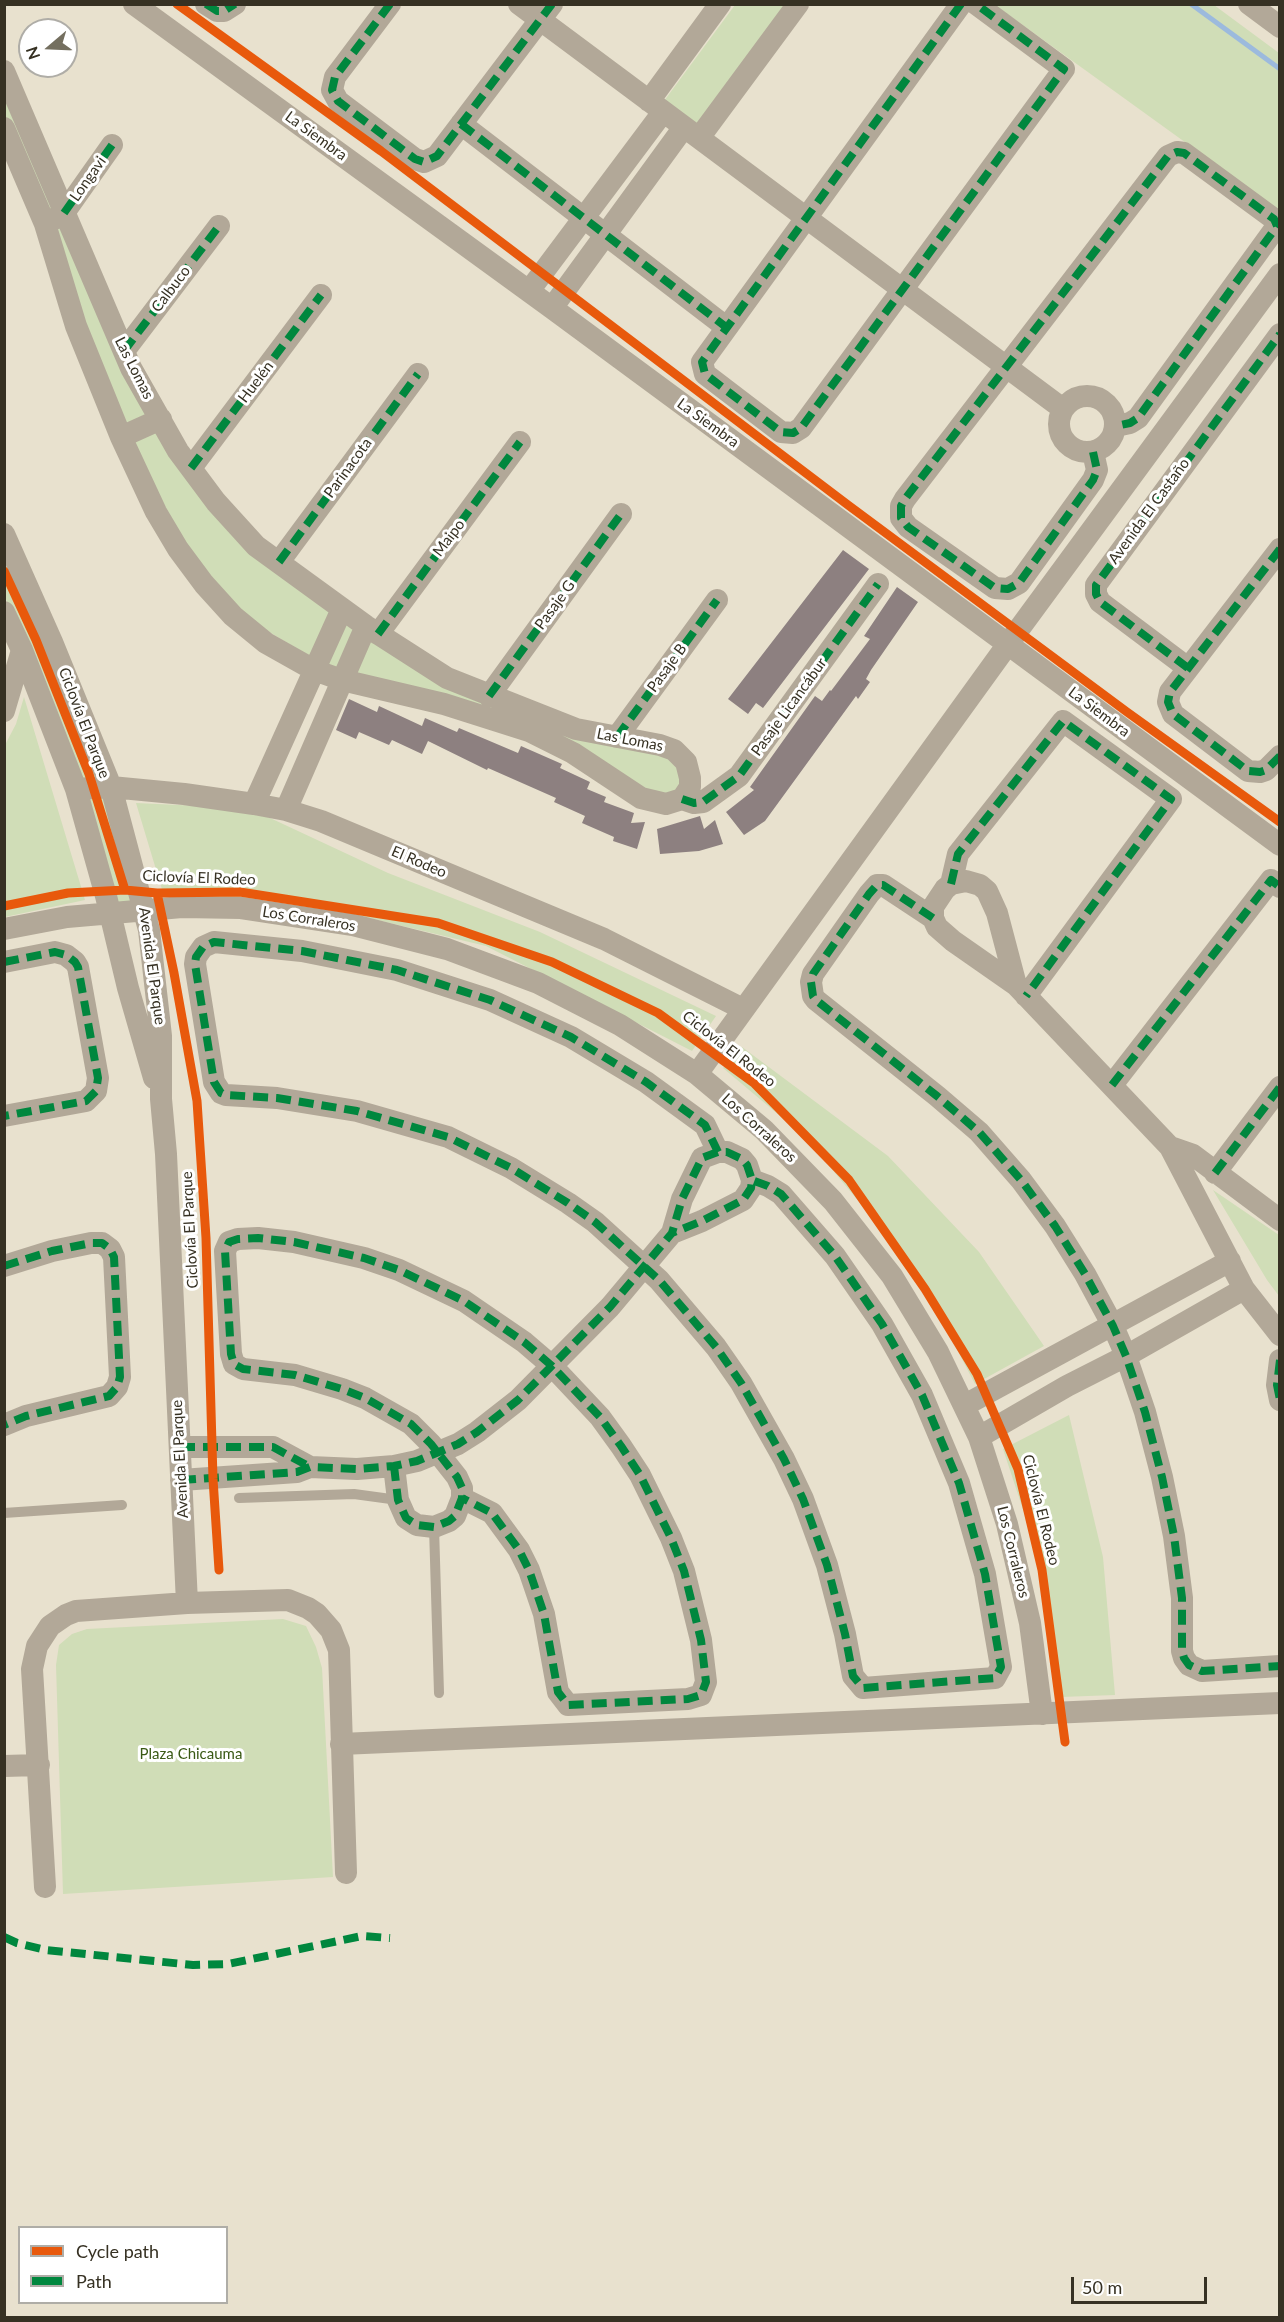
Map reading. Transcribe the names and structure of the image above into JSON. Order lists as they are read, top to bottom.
{
  "streets": {
    "street": [
      "La Siembra",
      "Longavi",
      "Calbuco",
      "Las Lomas",
      "Huelén",
      "Parinacota",
      "Avenida El Castaño",
      "Maipo",
      "Pasaje G",
      "Pasaje B",
      "Pasaje Licancábur",
      "El Rodeo",
      "Los Corraleros",
      "Avenida El Parque"
    ],
    "cycle path": ["Ciclovía El Parque", "Ciclovía El Rodeo"]
  },
  "crossings": [
    ["Longavi", "Las Lomas"],
    ["Calbuco", "Las Lomas"],
    ["Las Lomas", "Huelén"],
    ["Las Lomas", "Parinacota"],
    ["Las Lomas", "Maipo"],
    ["Las Lomas", "Pasaje G"],
    ["Las Lomas", "Pasaje B"],
    ["Las Lomas", "Pasaje Licancábur"],
    ["El Rodeo", "Avenida El Parque"],
    ["Los Corraleros", "Avenida El Parque"]
  ],
  "parks": ["Plaza Chicauma"],
  "legend": ["Cycle path", "Path"],
  "scale_bar": "50 m",
  "north": "left"
}
